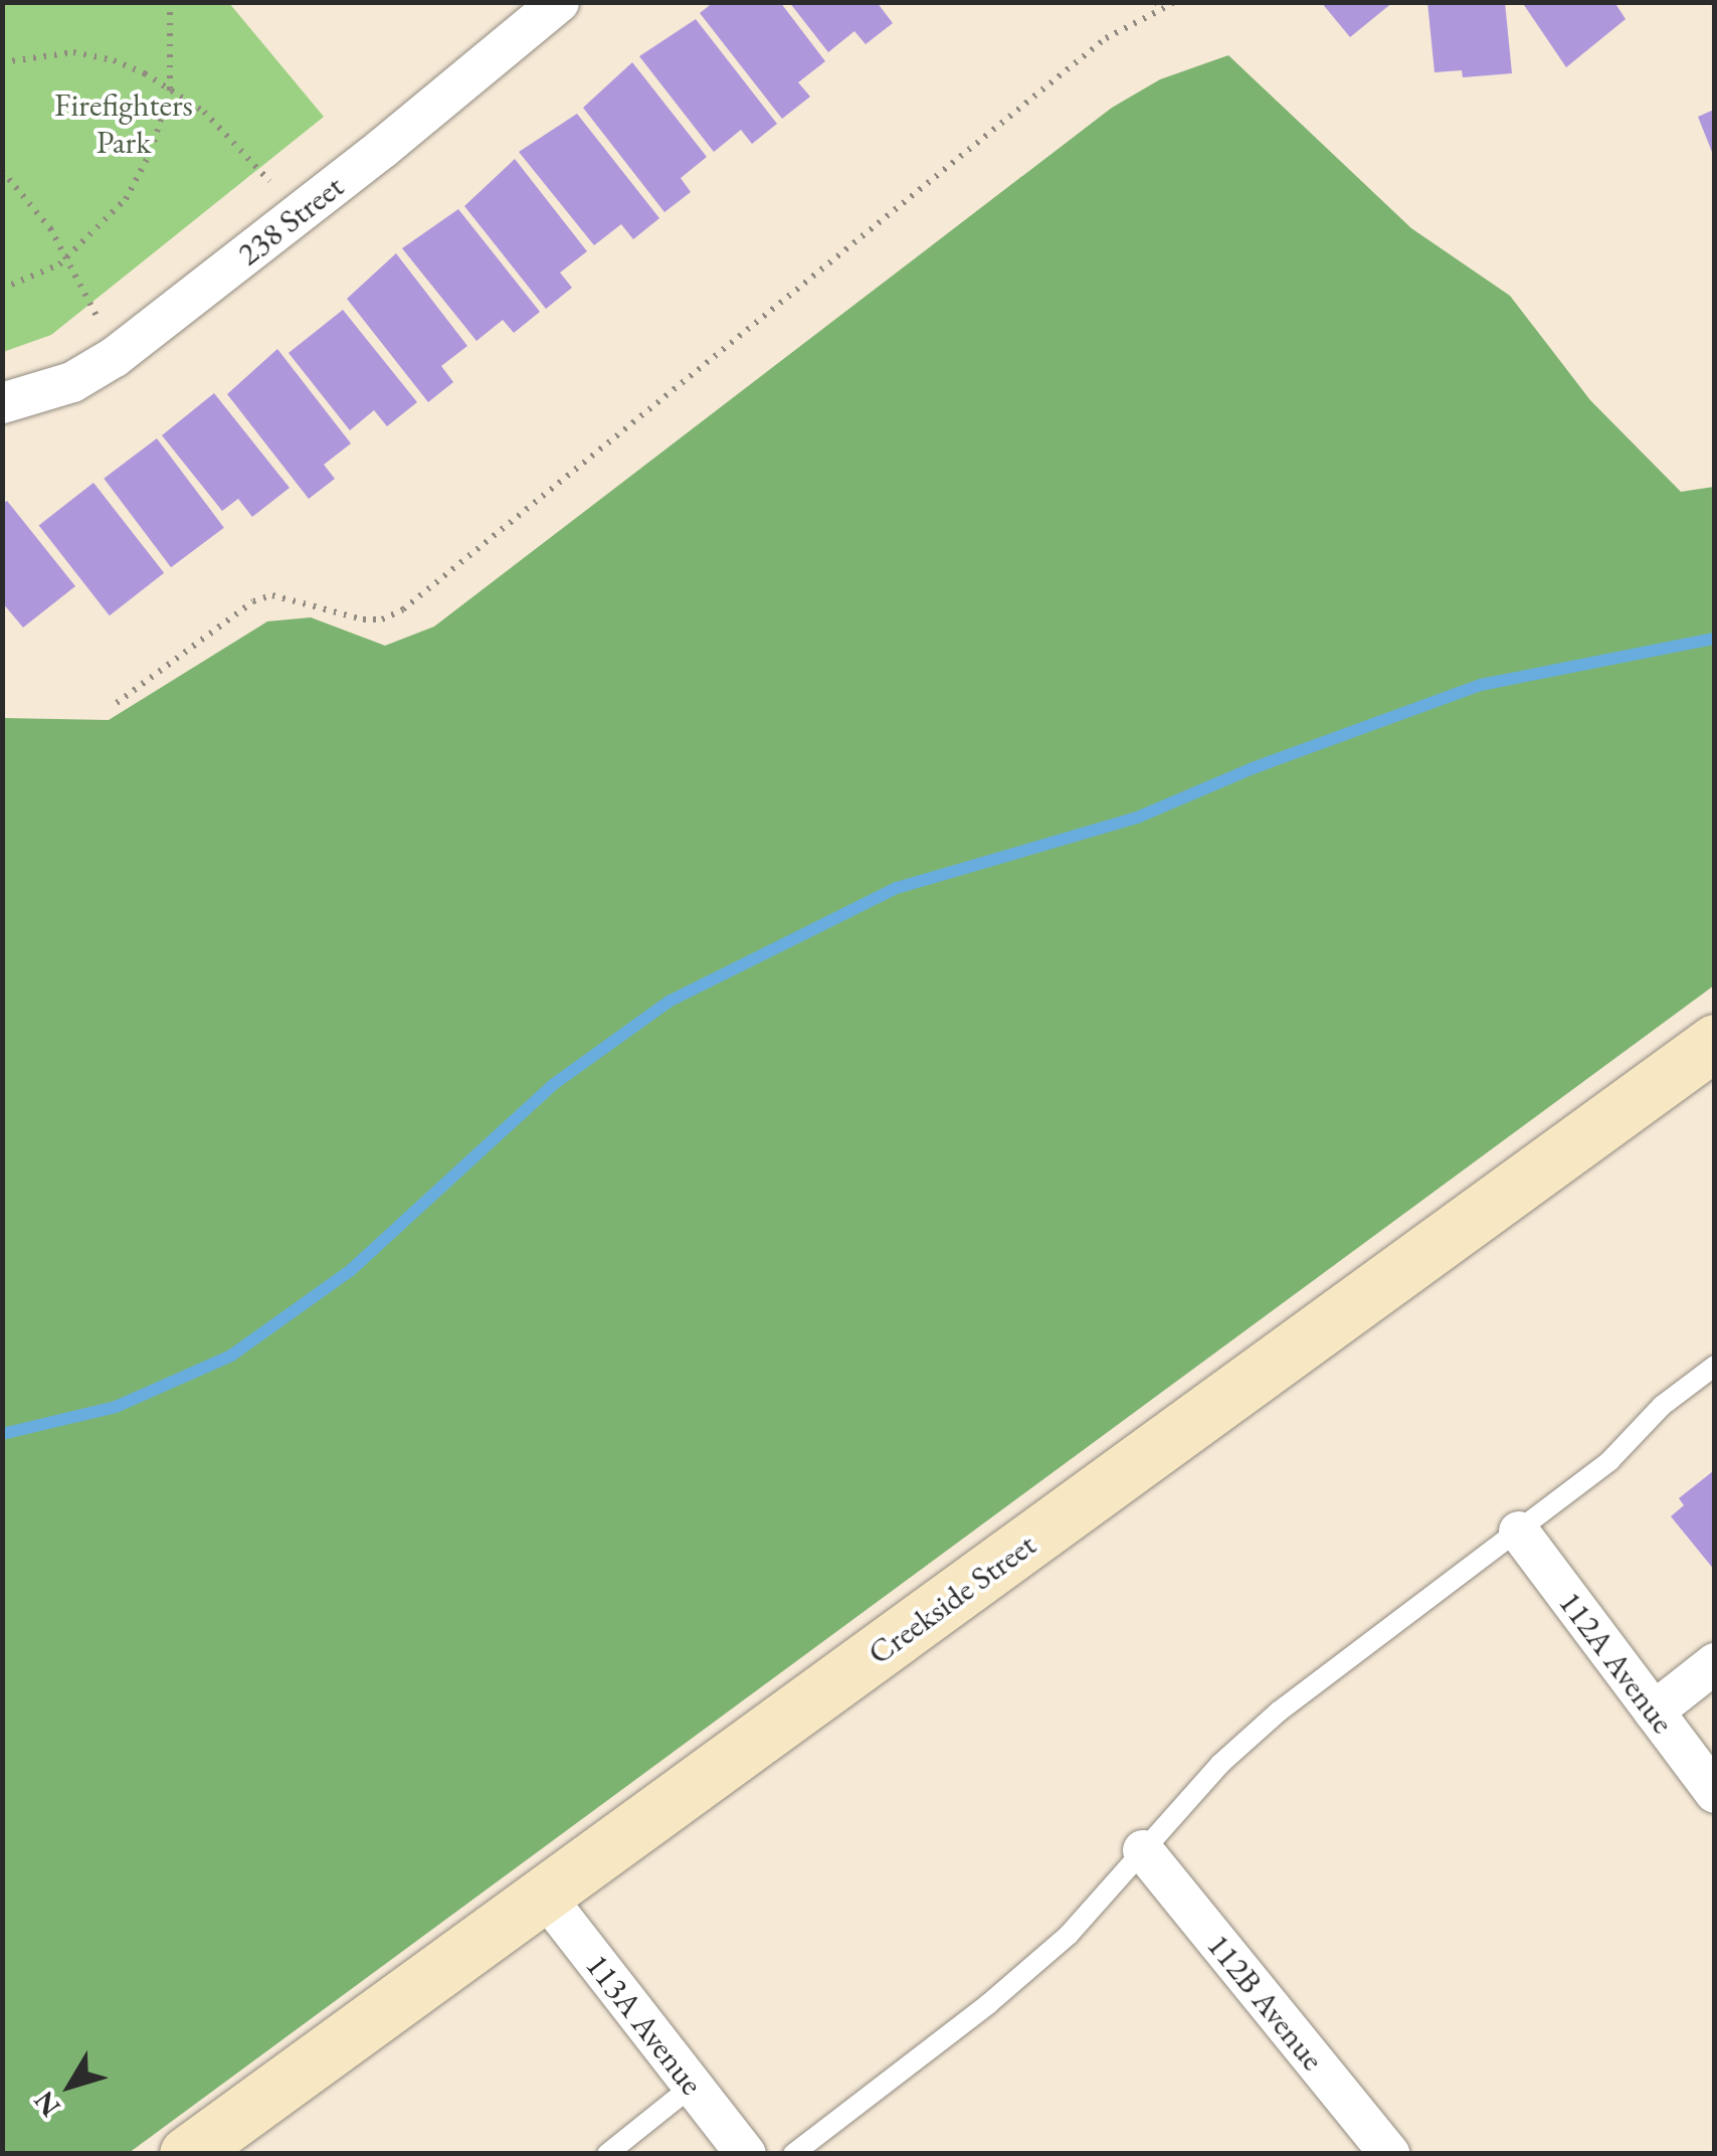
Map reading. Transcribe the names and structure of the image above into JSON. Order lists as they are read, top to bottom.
{
  "streets": {
    "street": [
      "238 Street",
      "Creekside Street",
      "112A Avenue",
      "112B Avenue",
      "113A Avenue"
    ]
  },
  "crossings": [
    ["Creekside Street", "113A Avenue"]
  ],
  "parks": ["Firefighters Park"],
  "north": "bottom left"
}
